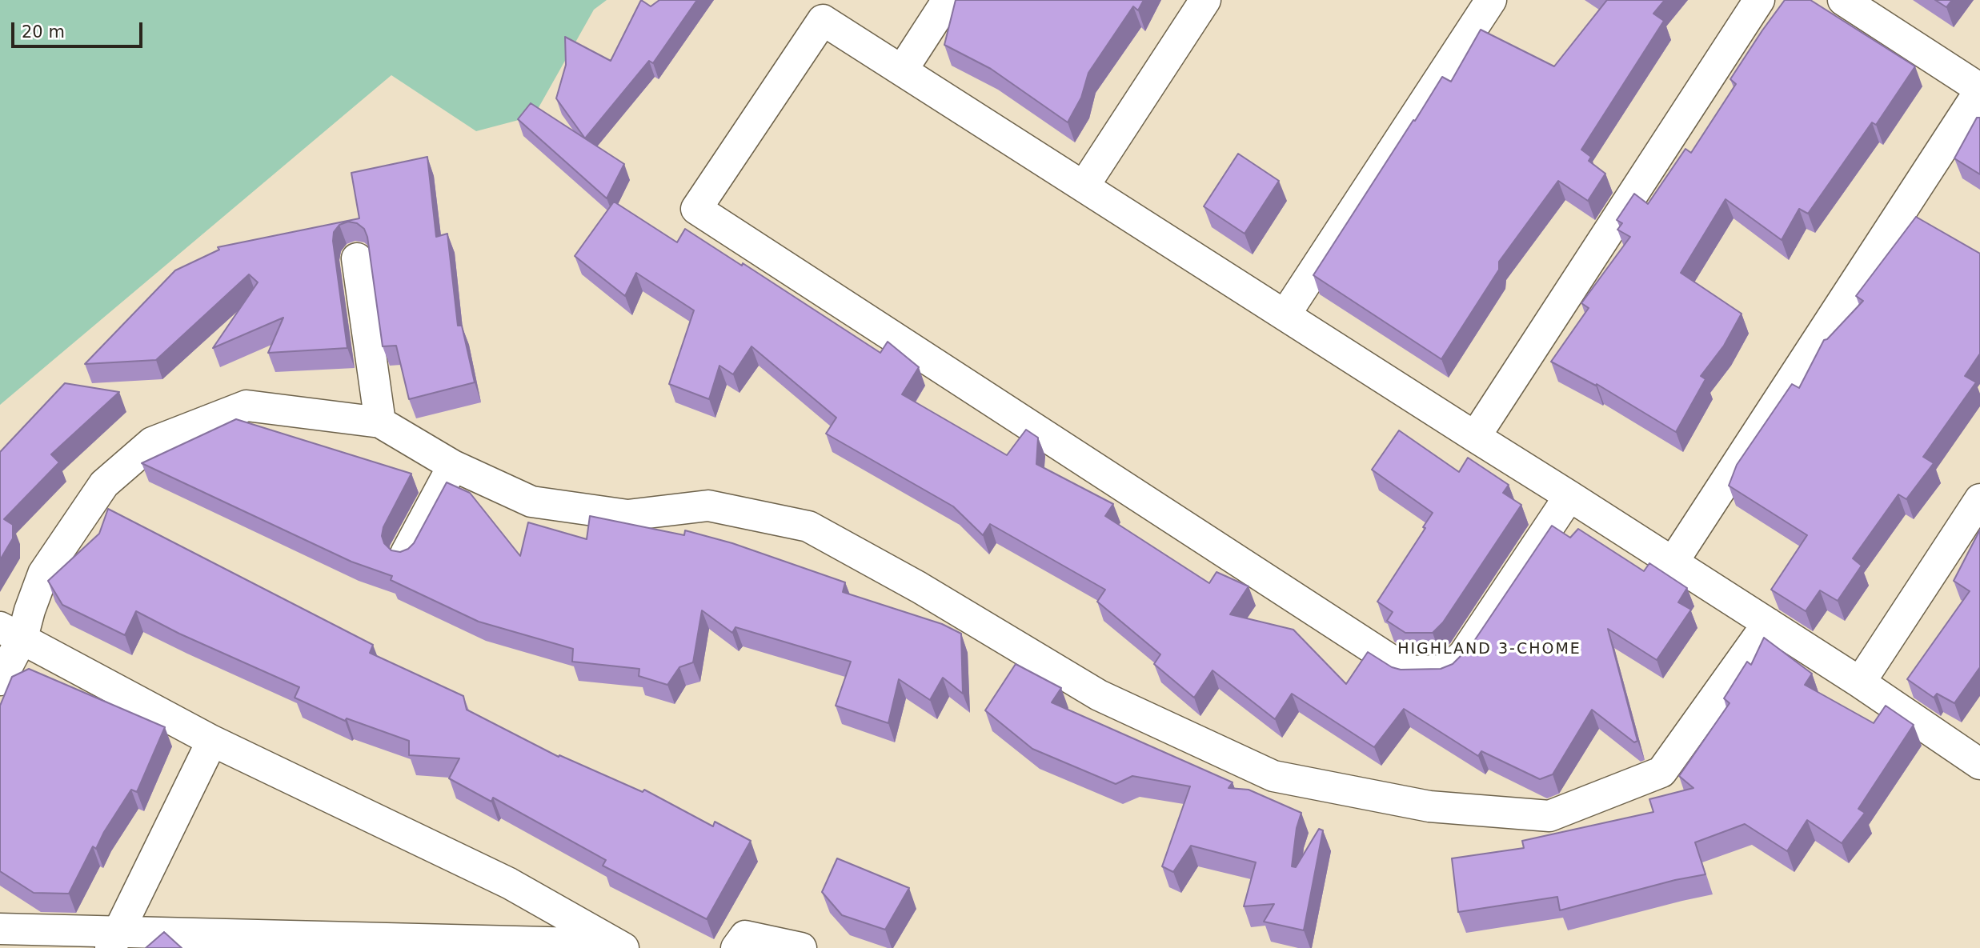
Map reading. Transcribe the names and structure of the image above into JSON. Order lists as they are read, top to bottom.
{
  "districts": ["HIGHLAND 3-CHOME"],
  "scale_bar": "20 m"
}
